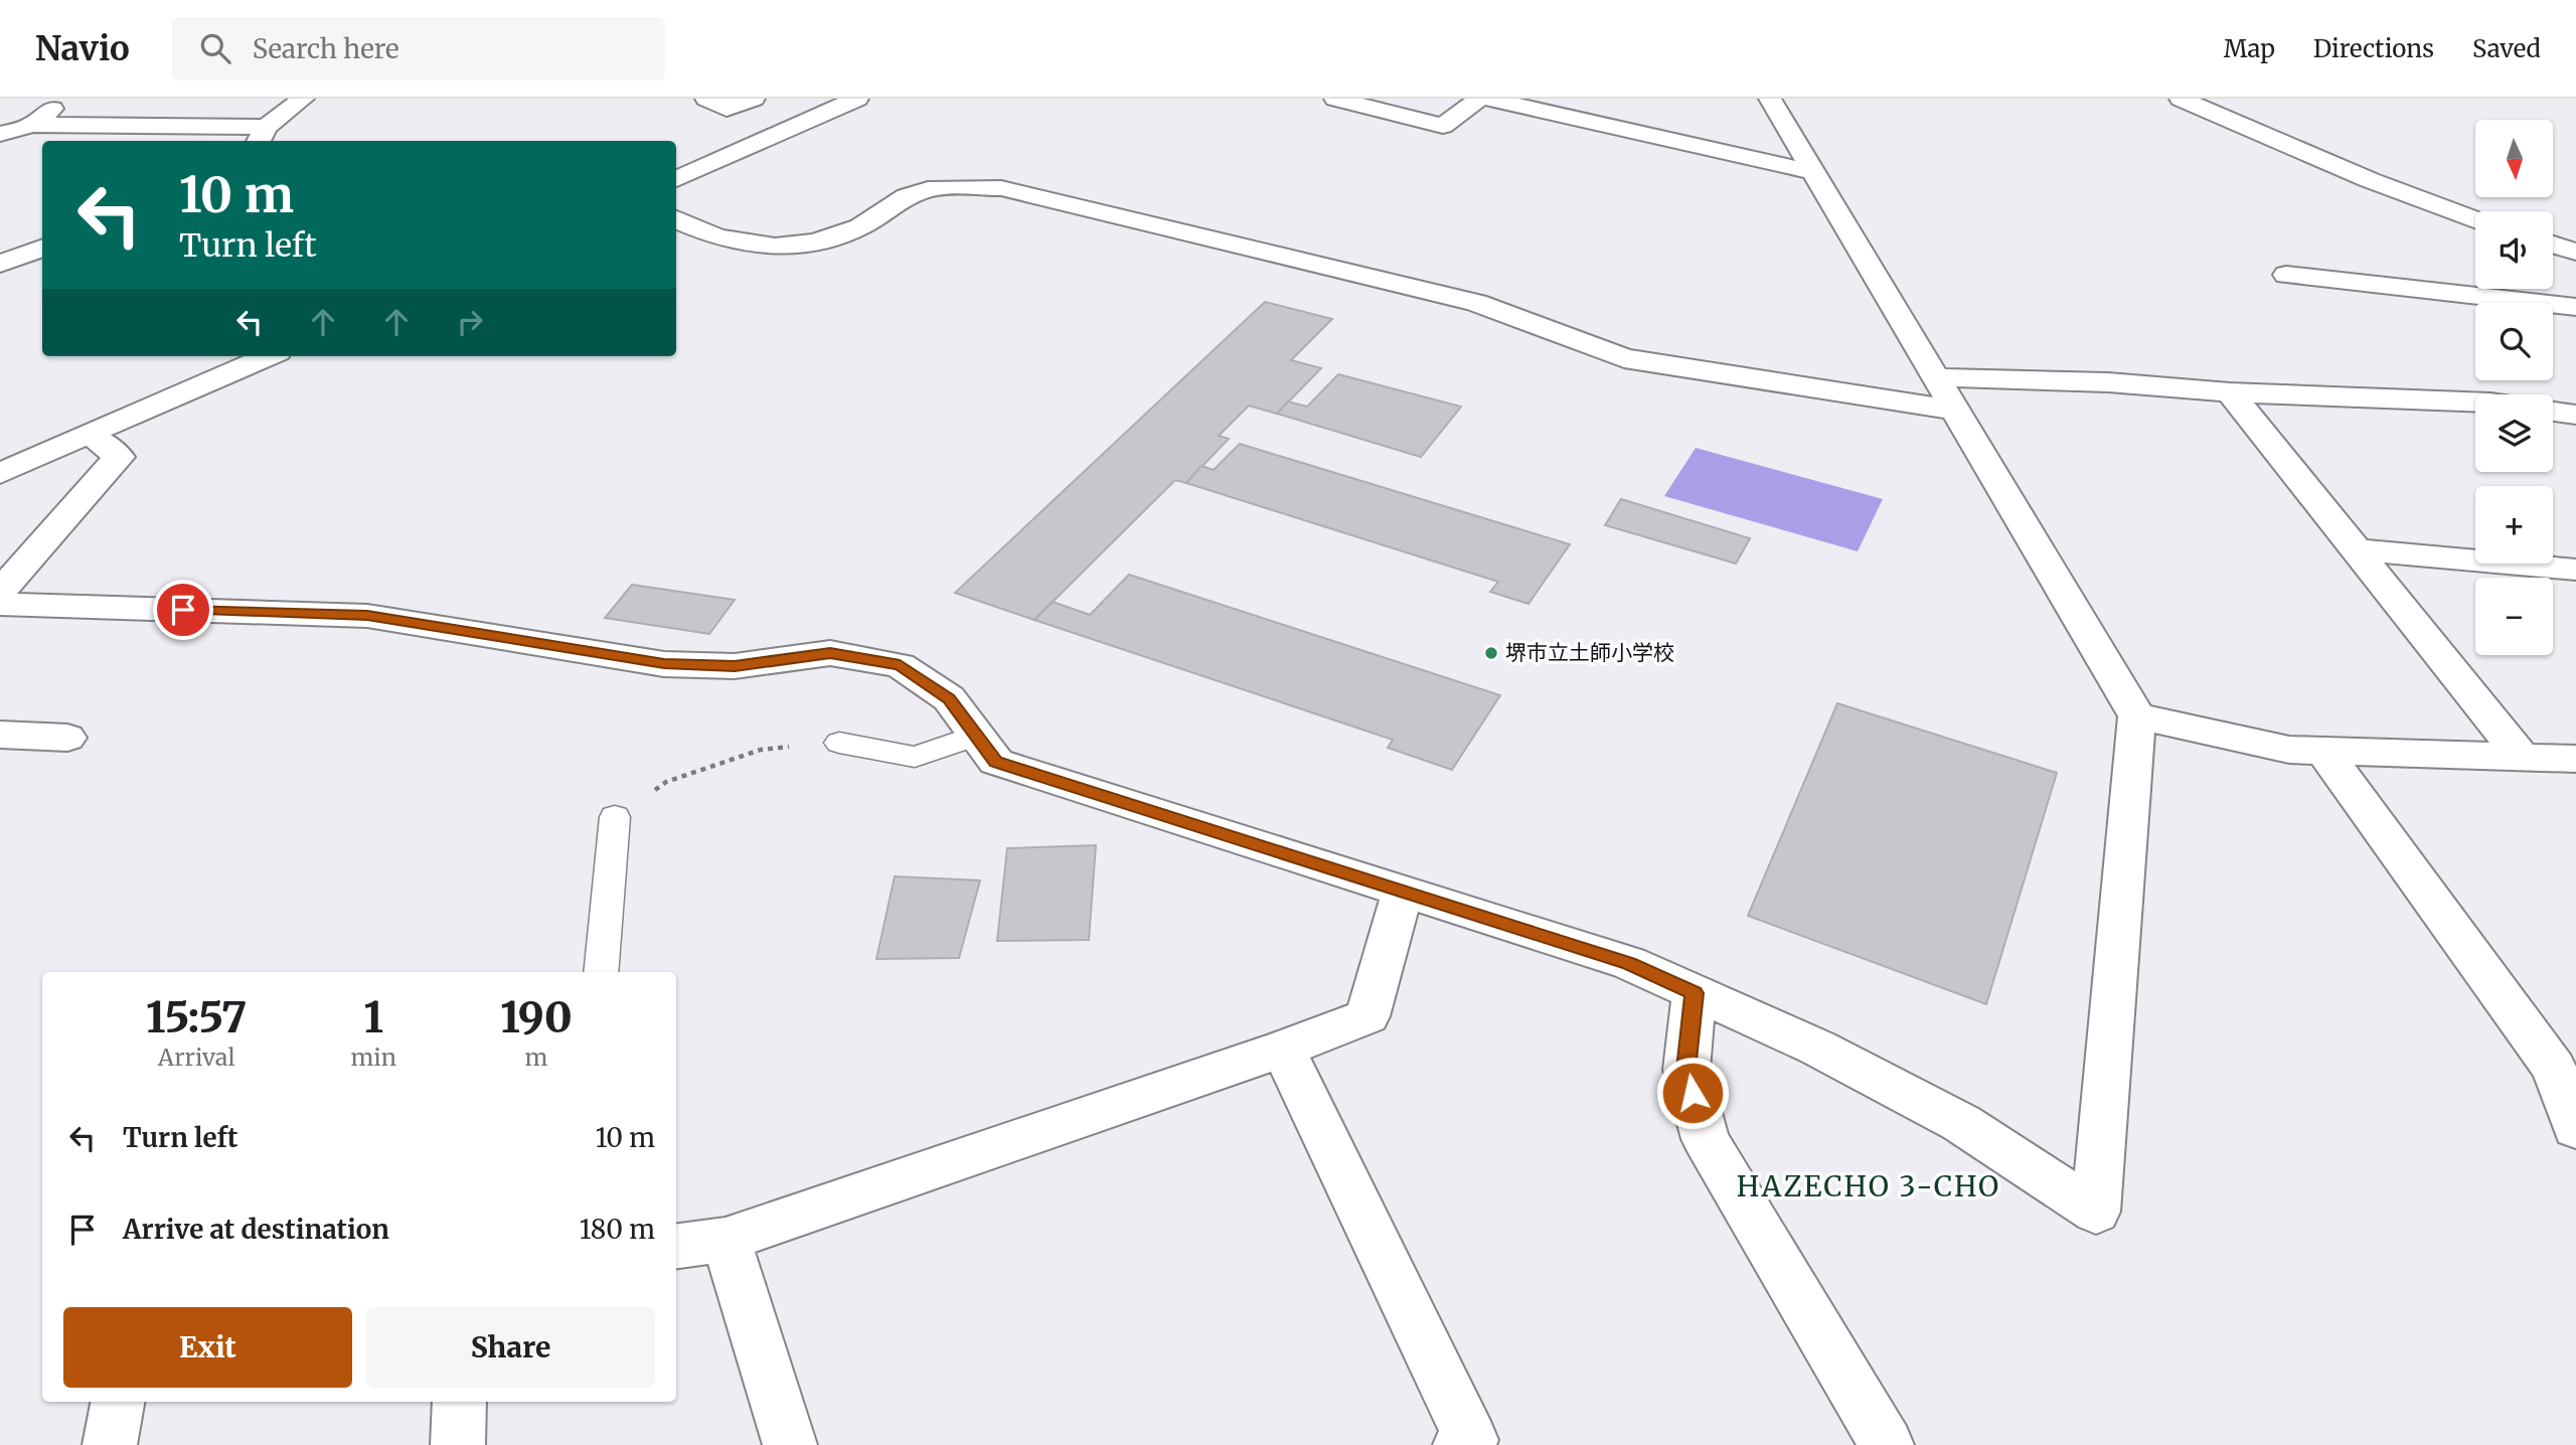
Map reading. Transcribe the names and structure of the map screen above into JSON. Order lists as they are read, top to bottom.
{
  "districts": ["HAZECHO 3-CHO"],
  "places": ["堺市立土師小学校"],
  "north": "bottom",
  "page": {
    "header": "Navio",
    "search": "Search here",
    "nav": ["Map", "Directions", "Saved"],
    "map_buttons": ["+", "−"],
    "turn": ["10 m", "Turn left"],
    "eta": [
      "15:57",
      "Arrival",
      "1",
      "min",
      "190",
      "m"
    ],
    "list": [
      {
        "name": "Turn left",
        "value": "10 m"
      },
      {
        "name": "Arrive at destination",
        "value": "180 m"
      }
    ],
    "buttons": ["Exit", "Share"]
  }
}
